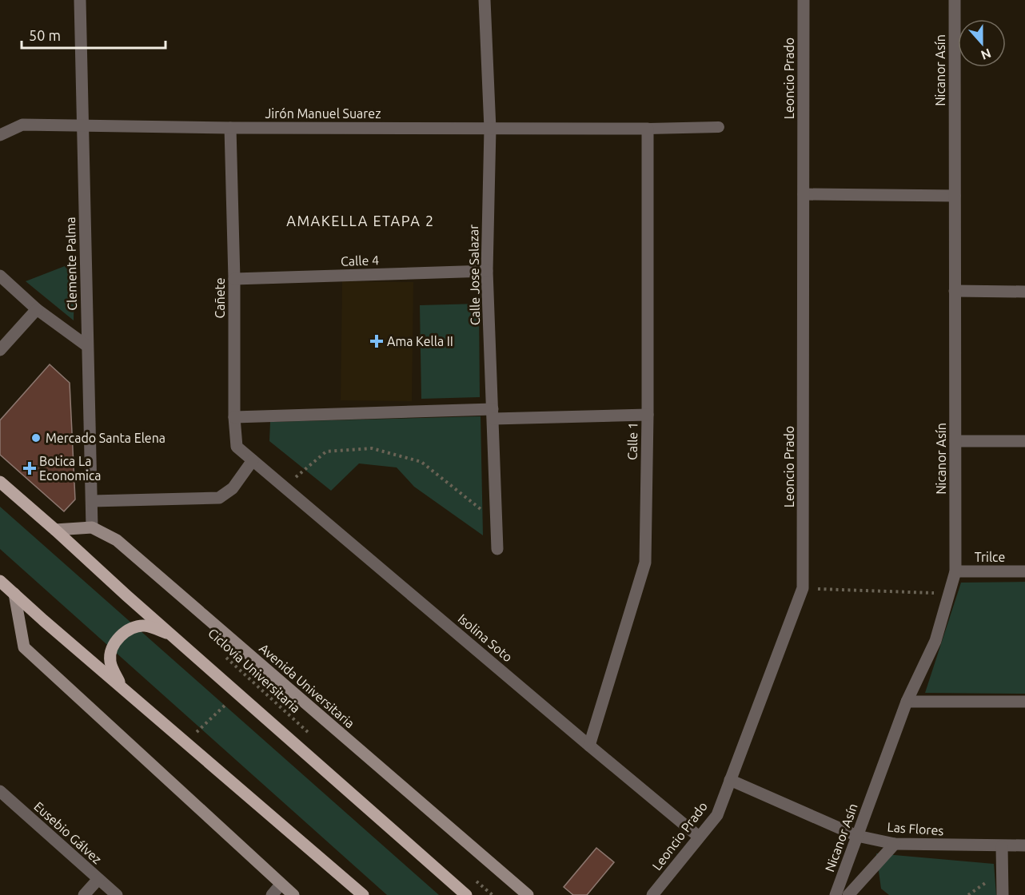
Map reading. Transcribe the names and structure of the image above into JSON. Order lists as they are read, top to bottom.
{
  "streets": {
    "main road": ["Avenida Universitaria"],
    "street": [
      "Nicanor Asín",
      "Leoncio Prado",
      "Jirón Manuel Suarez",
      "Calle 4",
      "Clemente Palma",
      "Calle Jose Salazar",
      "Cañete",
      "Calle 1",
      "Trilce",
      "Isolina Soto",
      "Las Flores",
      "Eusebio Gálvez"
    ],
    "path": ["Ciclovía Universitaria"]
  },
  "crossings": [
    ["Nicanor Asín", "Trilce"],
    ["Nicanor Asín", "Las Flores"],
    ["Leoncio Prado", "Isolina Soto"],
    ["Leoncio Prado", "Las Flores"],
    ["Jirón Manuel Suarez", "Clemente Palma"],
    ["Jirón Manuel Suarez", "Calle Jose Salazar"],
    ["Jirón Manuel Suarez", "Cañete"],
    ["Jirón Manuel Suarez", "Calle 1"],
    ["Calle 4", "Calle Jose Salazar"],
    ["Calle 4", "Cañete"],
    ["Clemente Palma", "Avenida Universitaria"],
    ["Cañete", "Isolina Soto"],
    ["Calle 1", "Isolina Soto"]
  ],
  "districts": ["AMAKELLA ETAPA 2"],
  "places": {
    "health": ["Ama Kella II", "Botica La Economica"],
    "other": ["Mercado Santa Elena"]
  },
  "scale_bar": "50 m",
  "north": "bottom"
}
